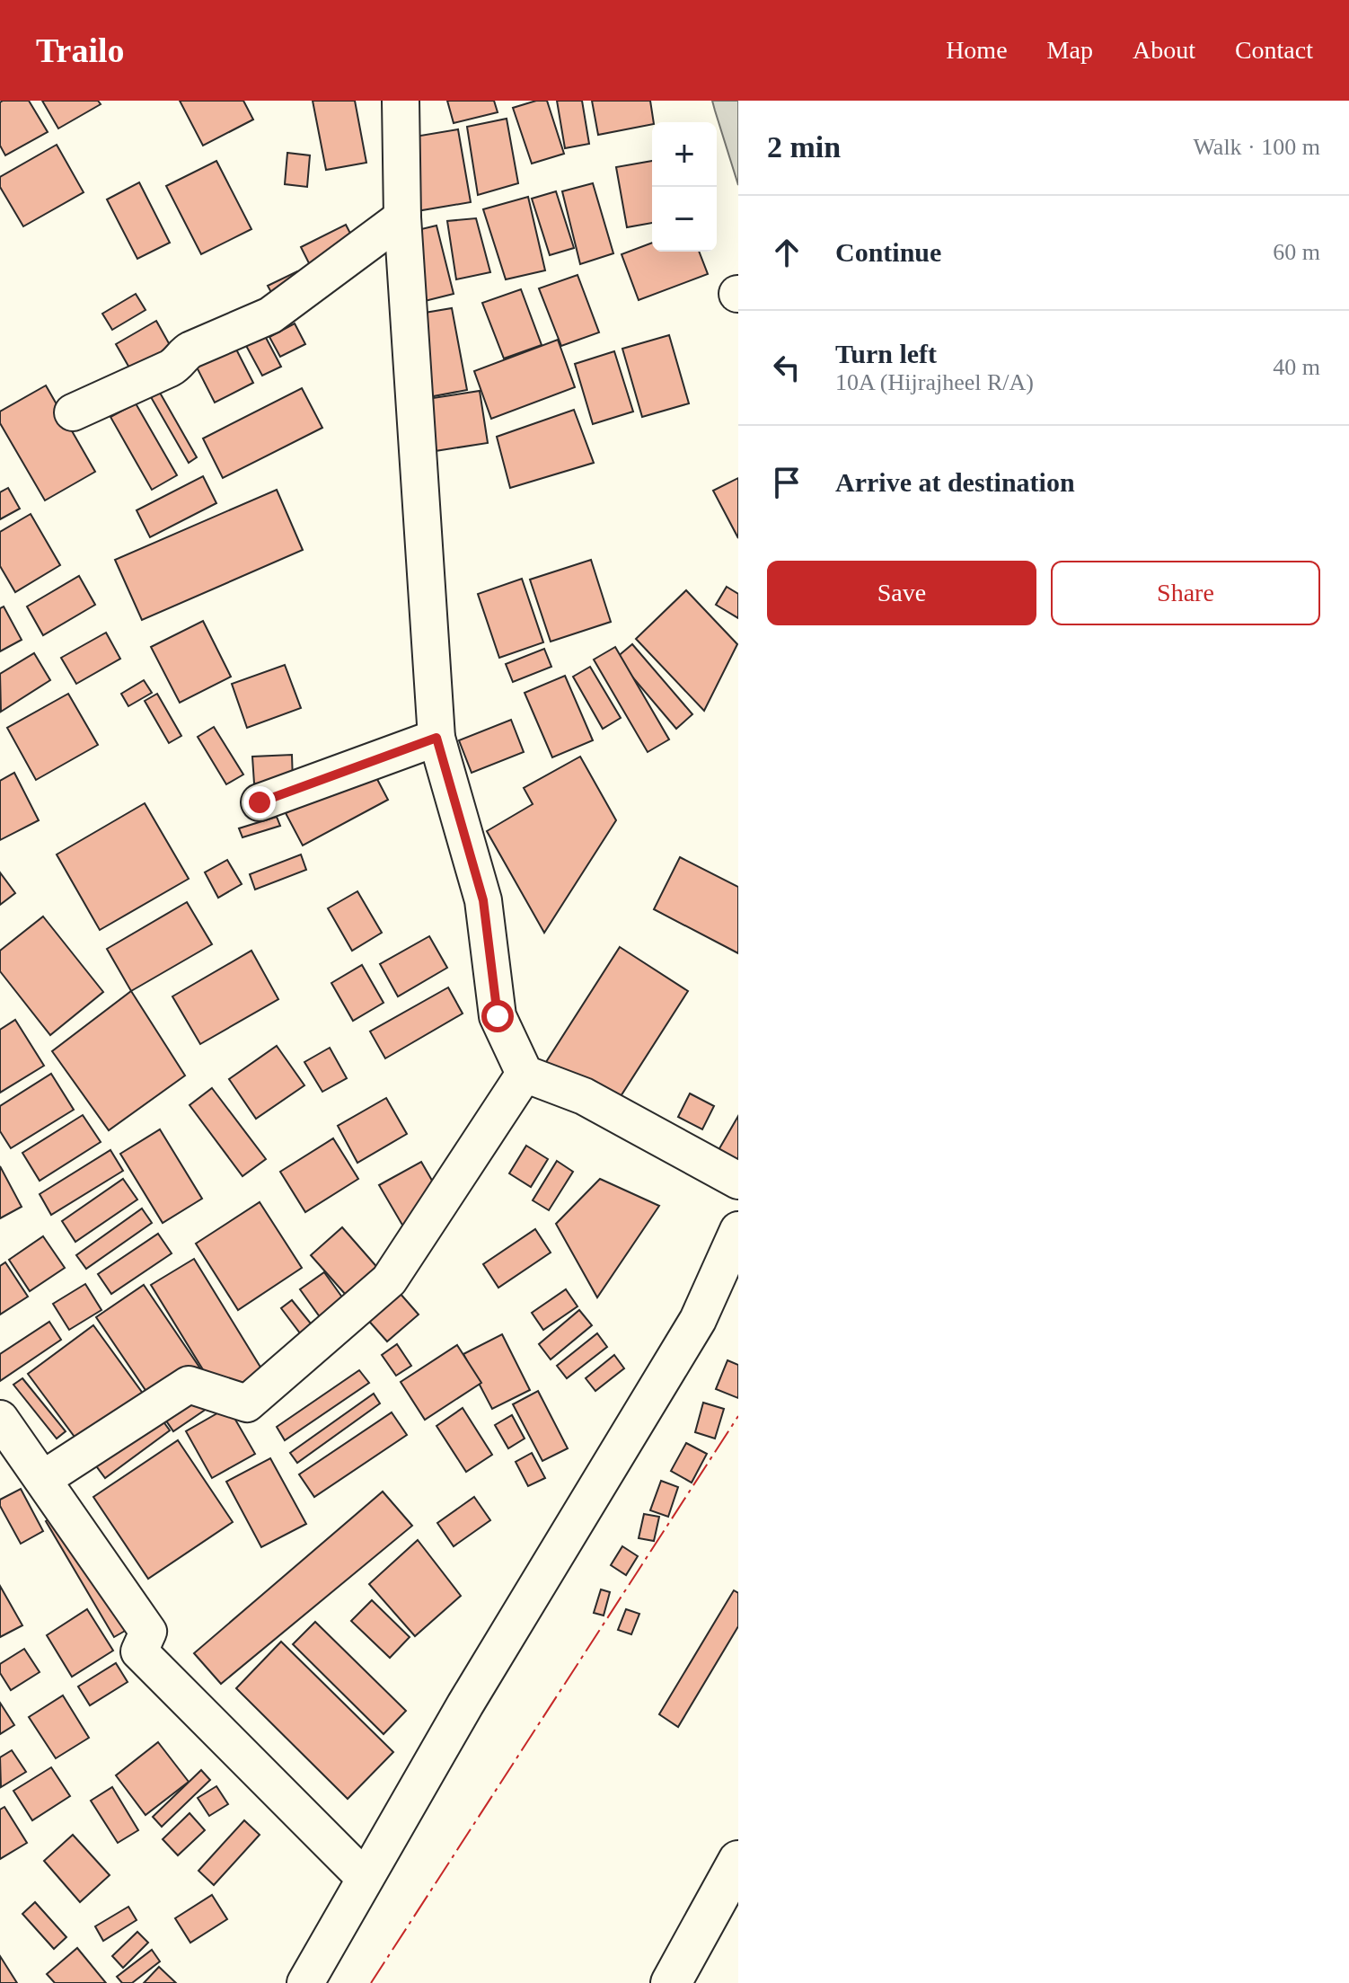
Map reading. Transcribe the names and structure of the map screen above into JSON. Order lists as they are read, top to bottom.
{
  "page": {
    "header": "Trailo",
    "nav": [
      "Home",
      "Map",
      "About",
      "Contact"
    ],
    "heading": ["2 min", "Walk · 100 m"],
    "map_buttons": ["+", "−"],
    "list": [
      ["Continue", "60 m"],
      ["Turn left", "10A (Hijrajheel R/A)", "40 m"],
      "Arrive at destination"
    ],
    "buttons": ["Save", "Share"]
  }
}
